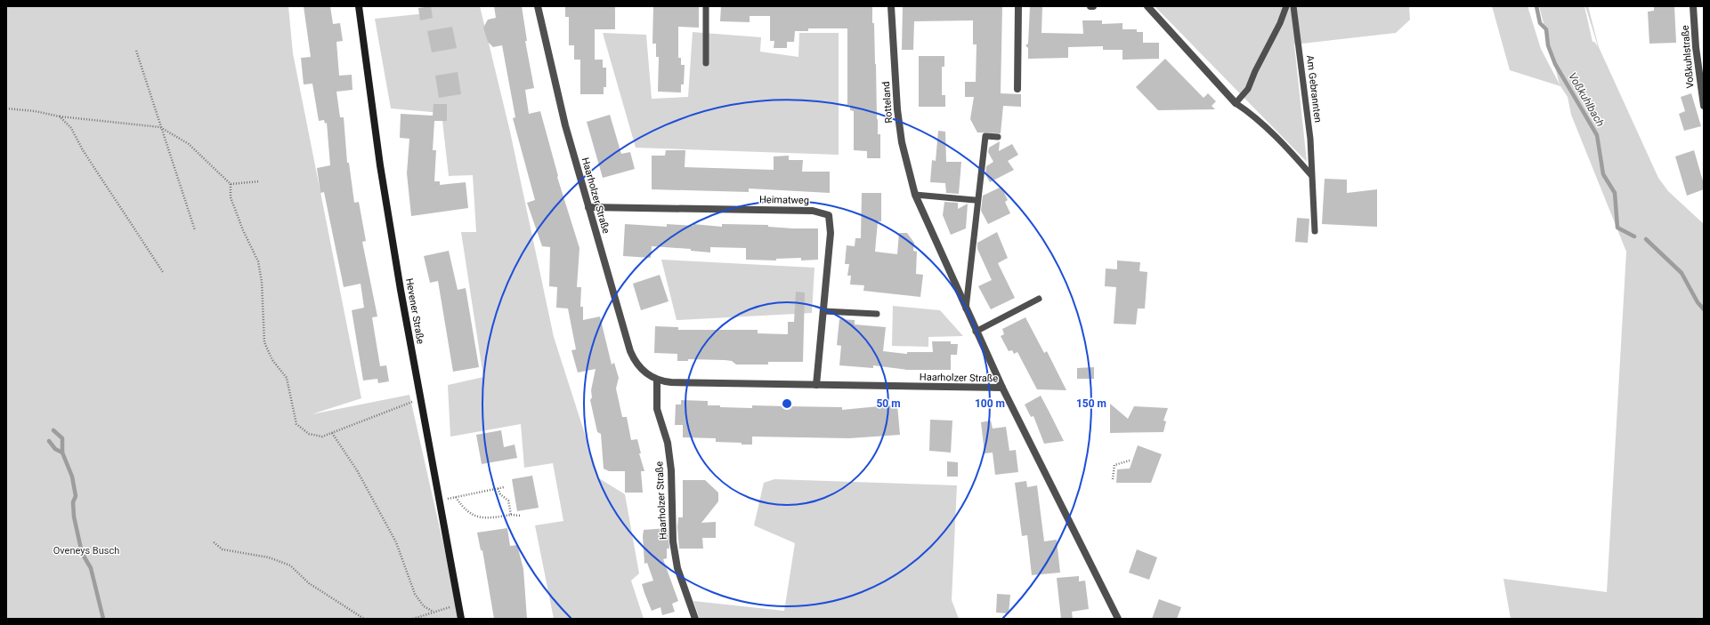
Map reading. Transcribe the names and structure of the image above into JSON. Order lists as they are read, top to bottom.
{
  "streets": {
    "street": [
      "Voßkuhlstraße",
      "Rotteland",
      "Haarholzer Straße",
      "Heimatweg",
      "Hevener Straße"
    ],
    "lane": ["Am Gebrannten"]
  },
  "crossings": [
    ["Rotteland", "Haarholzer Straße"],
    ["Haarholzer Straße", "Heimatweg"]
  ],
  "water": ["Voßkuhlbach"],
  "parks": ["Oveneys Busch"],
  "rings": ["50 m", "100 m", "150 m"]
}
